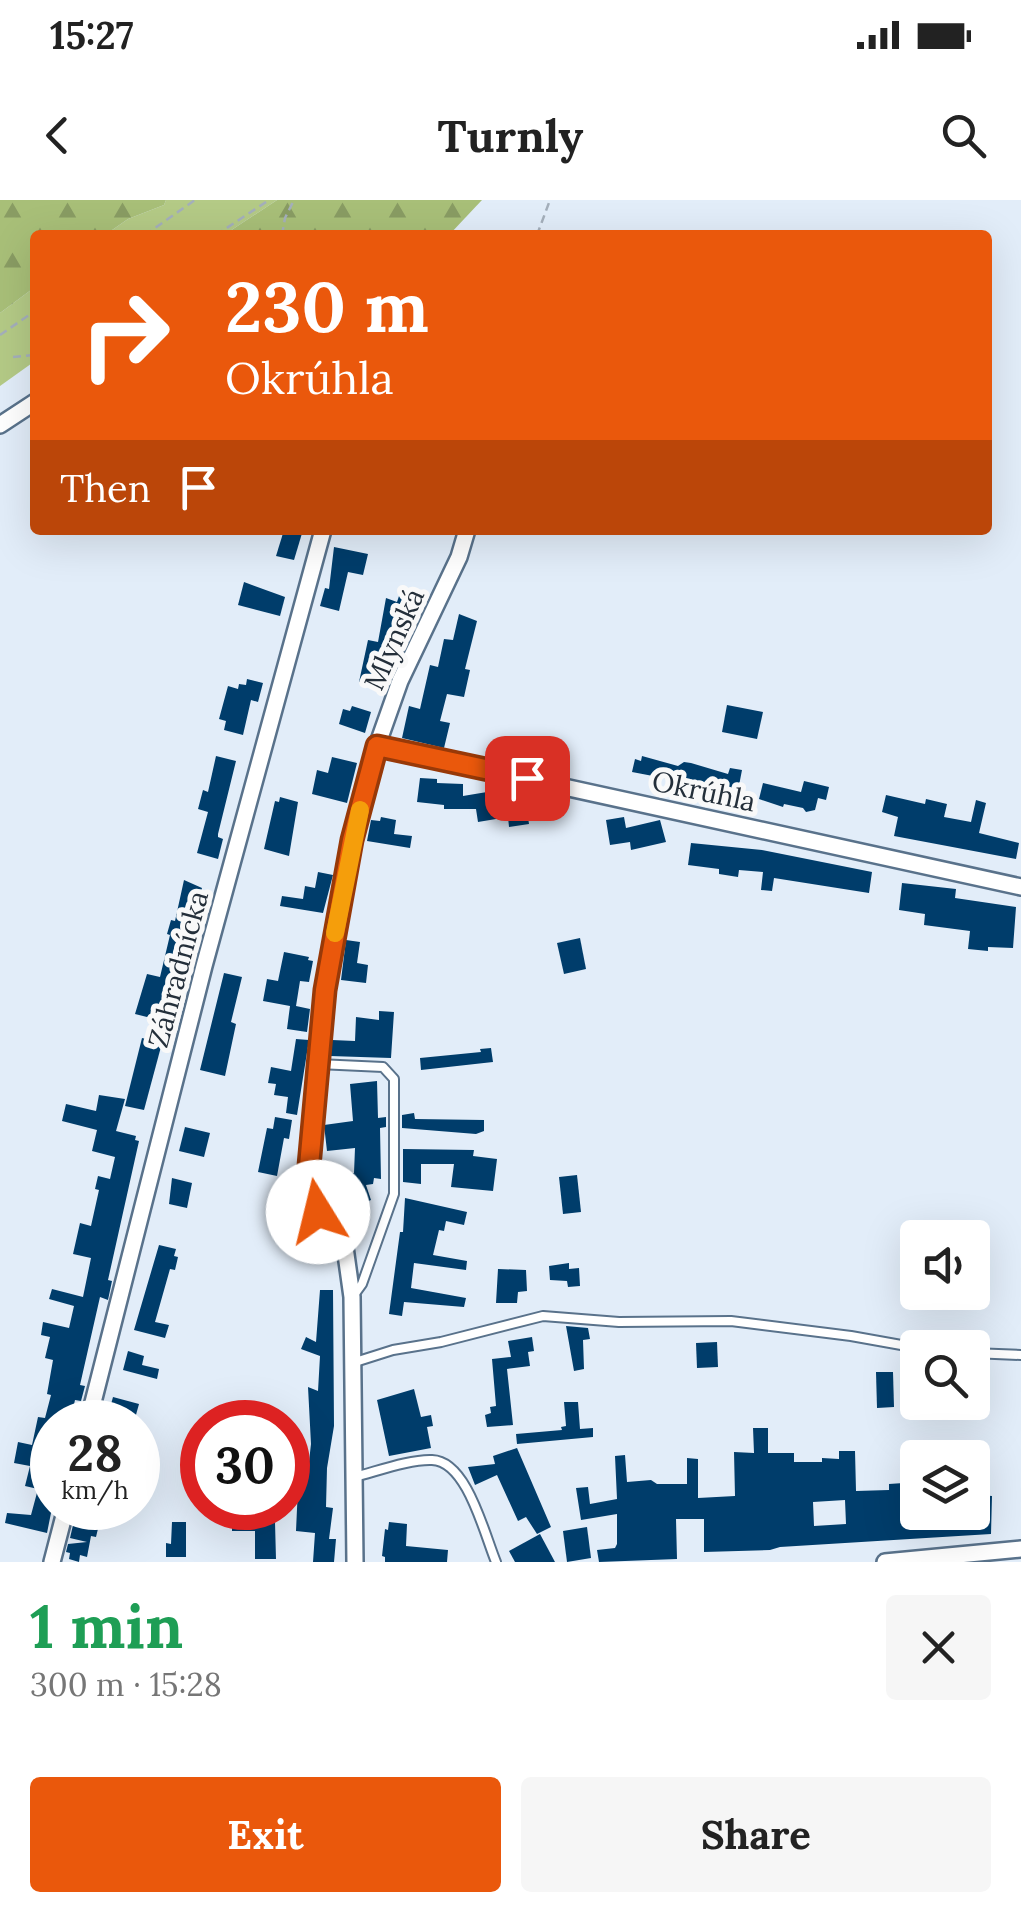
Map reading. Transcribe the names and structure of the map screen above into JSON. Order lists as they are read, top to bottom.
{
  "streets": {
    "street": ["Mlynská", "Okrúhla", "Záhradnícka"]
  },
  "crossings": [
    ["Mlynská", "Okrúhla"]
  ],
  "page": {
    "status": "15:27",
    "header": "Turnly",
    "turn": ["230 m", "Okrúhla"],
    "then": "Then",
    "speed": "28 km/h",
    "limit": "30",
    "heading": ["1 min", "300 m · 15:28"],
    "buttons": ["Exit", "Share"]
  }
}
